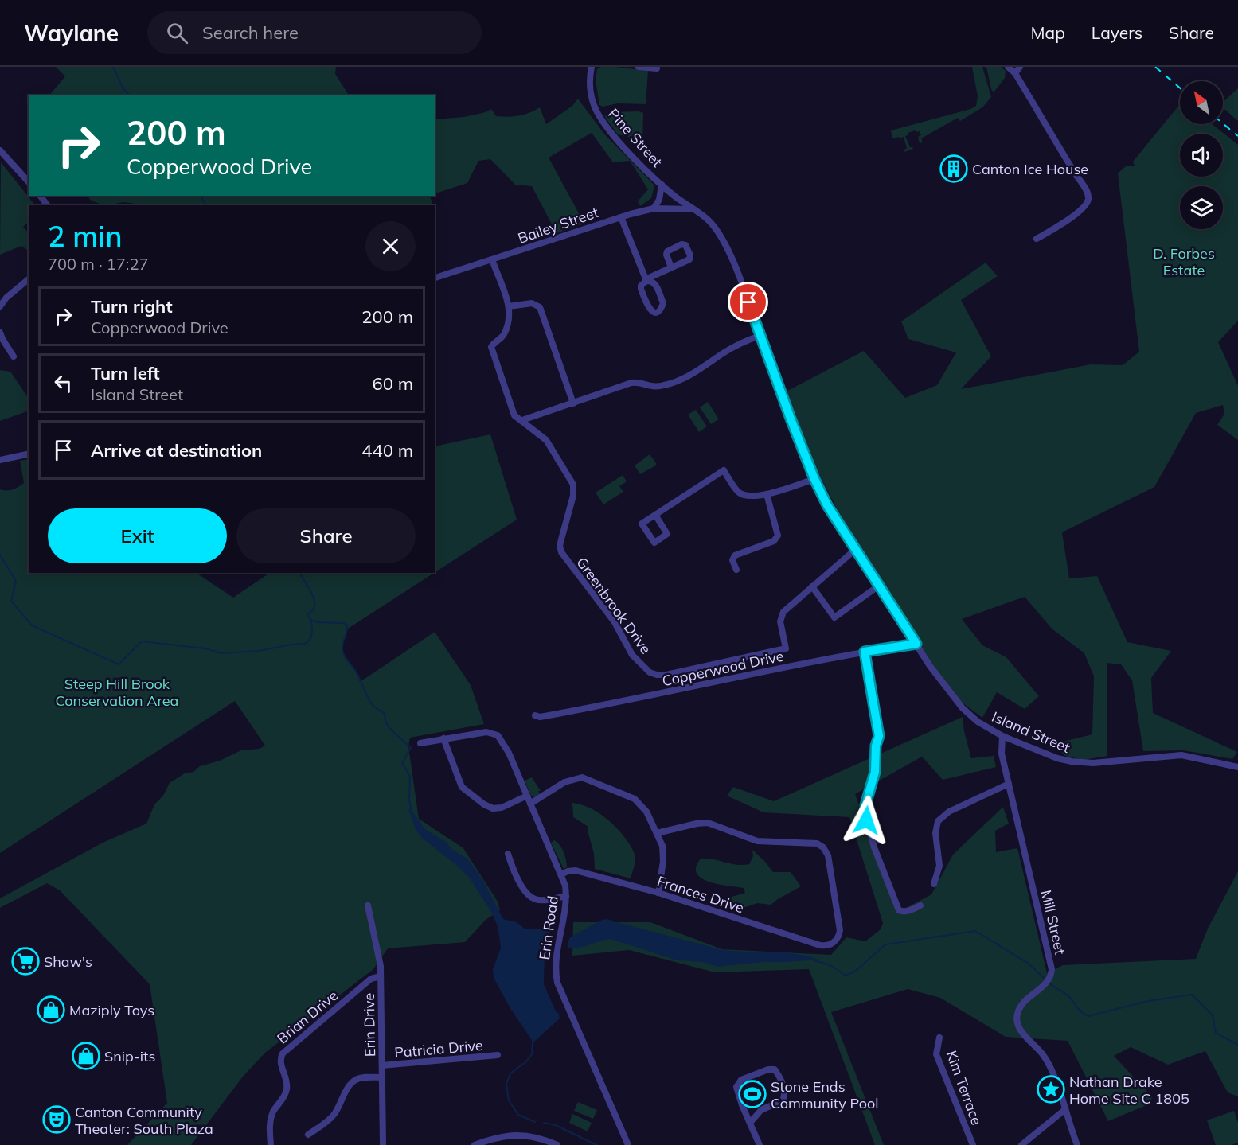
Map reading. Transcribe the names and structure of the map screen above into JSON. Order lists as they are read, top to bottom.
{
  "streets": {
    "street": [
      "Pine Street",
      "Bailey Street",
      "Greenbrook Drive",
      "Copperwood Drive",
      "Island Street",
      "Frances Drive",
      "Mill Street",
      "Erin Road",
      "Brian Drive",
      "Erin Drive",
      "Patricia Drive",
      "Kim Terrace"
    ]
  },
  "crossings": [
    ["Pine Street", "Bailey Street"],
    ["Pine Street", "Island Street"],
    ["Bailey Street", "Greenbrook Drive"],
    ["Bailey Street", "Island Street"],
    ["Greenbrook Drive", "Island Street"],
    ["Copperwood Drive", "Island Street"],
    ["Island Street", "Mill Street"],
    ["Frances Drive", "Erin Road"],
    ["Brian Drive", "Erin Drive"],
    ["Erin Drive", "Patricia Drive"]
  ],
  "parks": ["D. Forbes Estate", "Steep Hill Brook Conservation Area"],
  "places": {
    "building": ["Canton Ice House"],
    "supermarket": ["Shaw's"],
    "shop": ["Maziply Toys", "Snip-its"],
    "place": ["Nathan Drake Home Site C 1805"],
    "sports": ["Stone Ends Community Pool"],
    "theatre": ["Canton Community Theater: South Plaza"]
  },
  "north": "top left",
  "page": {
    "header": "Waylane",
    "search": "Search here",
    "nav": ["Map", "Layers", "Share"],
    "turn": ["200 m", "Copperwood Drive"],
    "heading": ["2 min", "700 m · 17:27"],
    "list": [
      {
        "name": "Turn right",
        "note": "Copperwood Drive",
        "value": "200 m"
      },
      {
        "name": "Turn left",
        "note": "Island Street",
        "value": "60 m"
      },
      {
        "name": "Arrive at destination",
        "value": "440 m"
      }
    ],
    "buttons": ["Exit", "Share"]
  }
}
